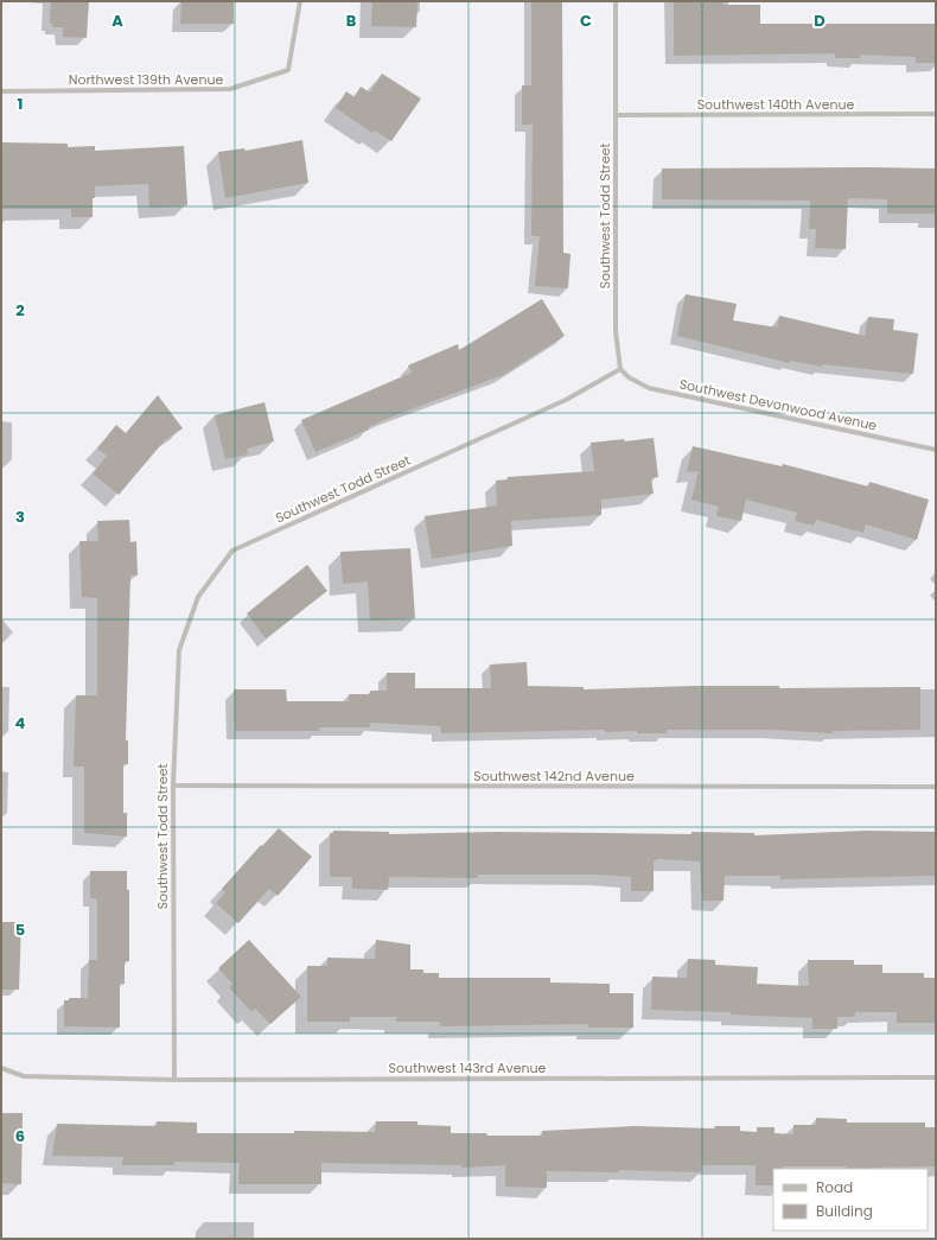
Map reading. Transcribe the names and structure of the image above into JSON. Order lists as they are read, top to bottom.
{
  "streets": {
    "street": [
      "Northwest 139th Avenue",
      "Southwest 140th Avenue",
      "Southwest Todd Street",
      "Southwest Devonwood Avenue",
      "Southwest 142nd Avenue",
      "Southwest 143rd Avenue"
    ]
  },
  "crossings": [
    ["Southwest 140th Avenue", "Southwest Todd Street"],
    ["Southwest Todd Street", "Southwest Devonwood Avenue"],
    ["Southwest Todd Street", "Southwest 142nd Avenue"],
    ["Southwest Todd Street", "Southwest 143rd Avenue"]
  ],
  "legend": ["Road", "Building"],
  "grid": {
    "columns": [
      "A",
      "B",
      "C",
      "D"
    ],
    "rows": [
      "1",
      "2",
      "3",
      "4",
      "5",
      "6"
    ]
  }
}
